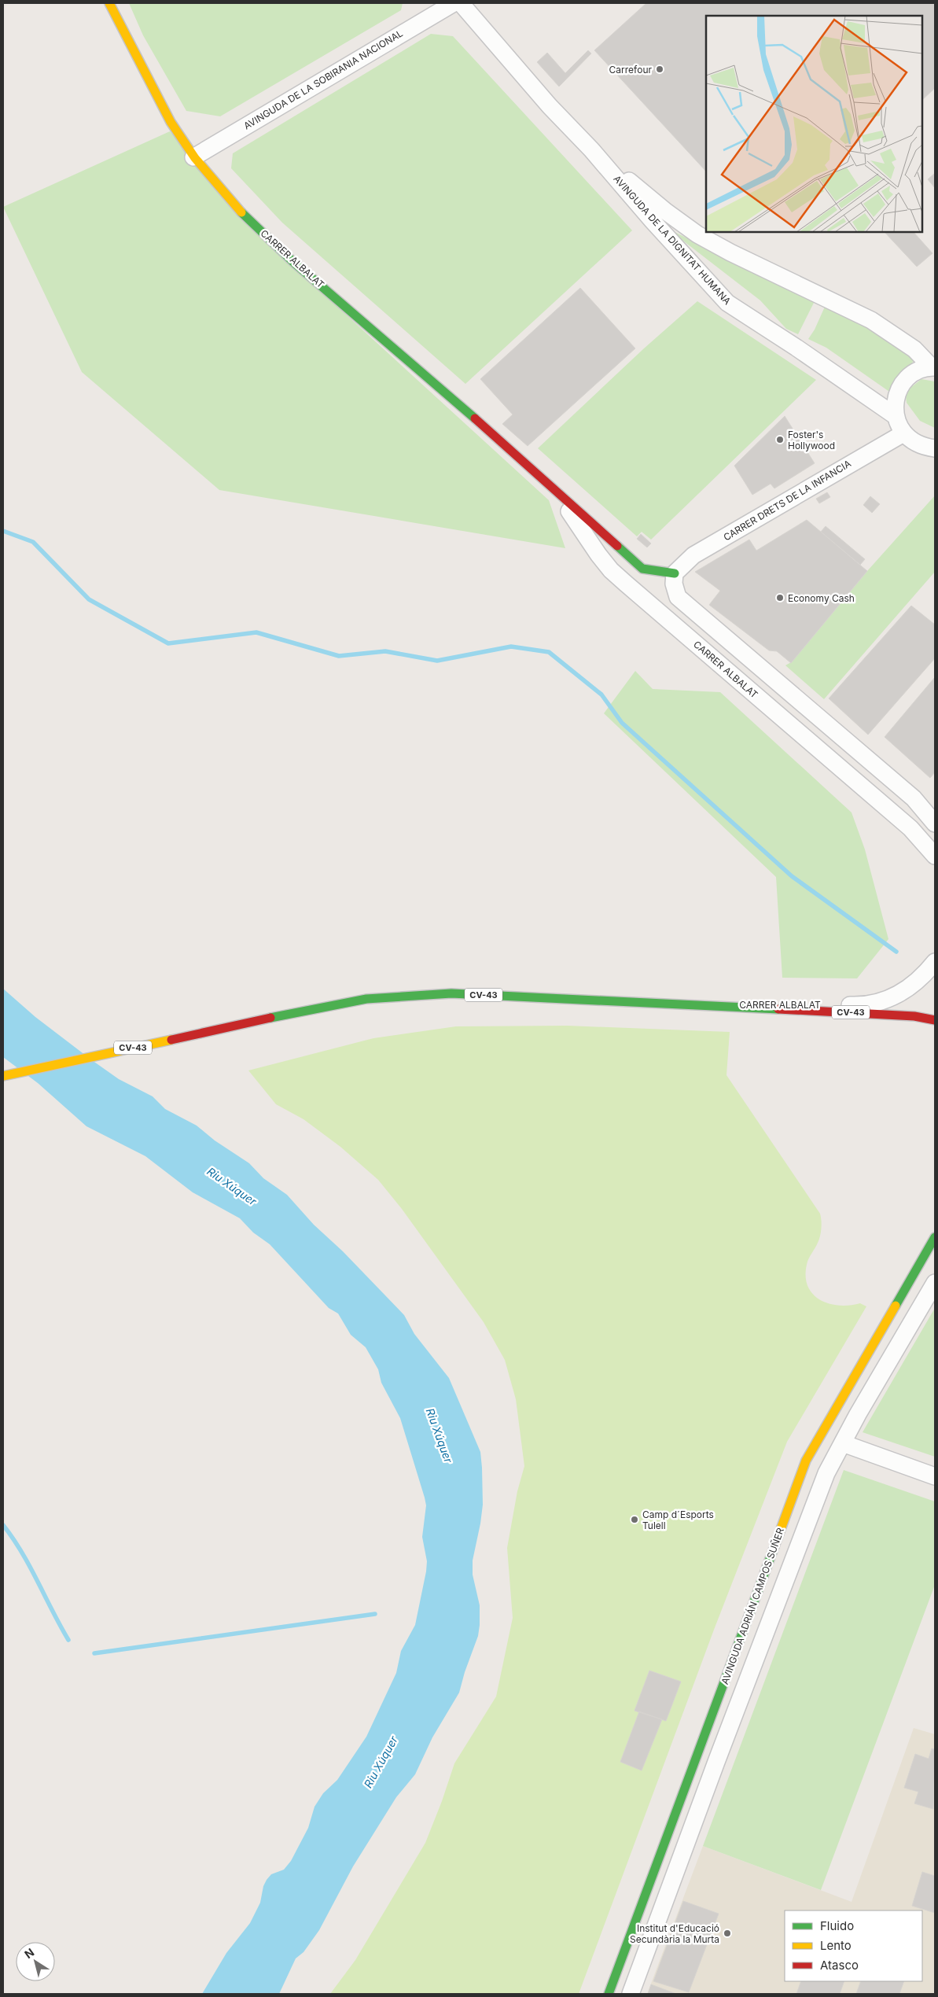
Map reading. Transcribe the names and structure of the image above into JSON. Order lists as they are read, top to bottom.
{
  "streets": {
    "street": [
      "AVINGUDA DE LA SOBIRANIA NACIONAL",
      "AVINGUDA DE LA DIGNITAT HUMANA",
      "CARRER ALBALAT",
      "CARRER DRETS DE LA INFANCIA",
      "CV-43",
      "AVINGUDA ADRIÁN CAMPOS SUÑER"
    ]
  },
  "crossings": [
    ["AVINGUDA DE LA SOBIRANIA NACIONAL", "CARRER ALBALAT"],
    ["CARRER ALBALAT", "CARRER DRETS DE LA INFANCIA"],
    ["CARRER ALBALAT", "CV-43"]
  ],
  "water": ["Riu Xúquer"],
  "places": [
    "Carrefour",
    "Foster's Hollywood",
    "Economy Cash",
    "Camp d´Esports Tulell",
    "Institut d'Educació Secundària la Murta"
  ],
  "legend": ["Fluido", "Lento", "Atasco"],
  "north": "top left"
}
